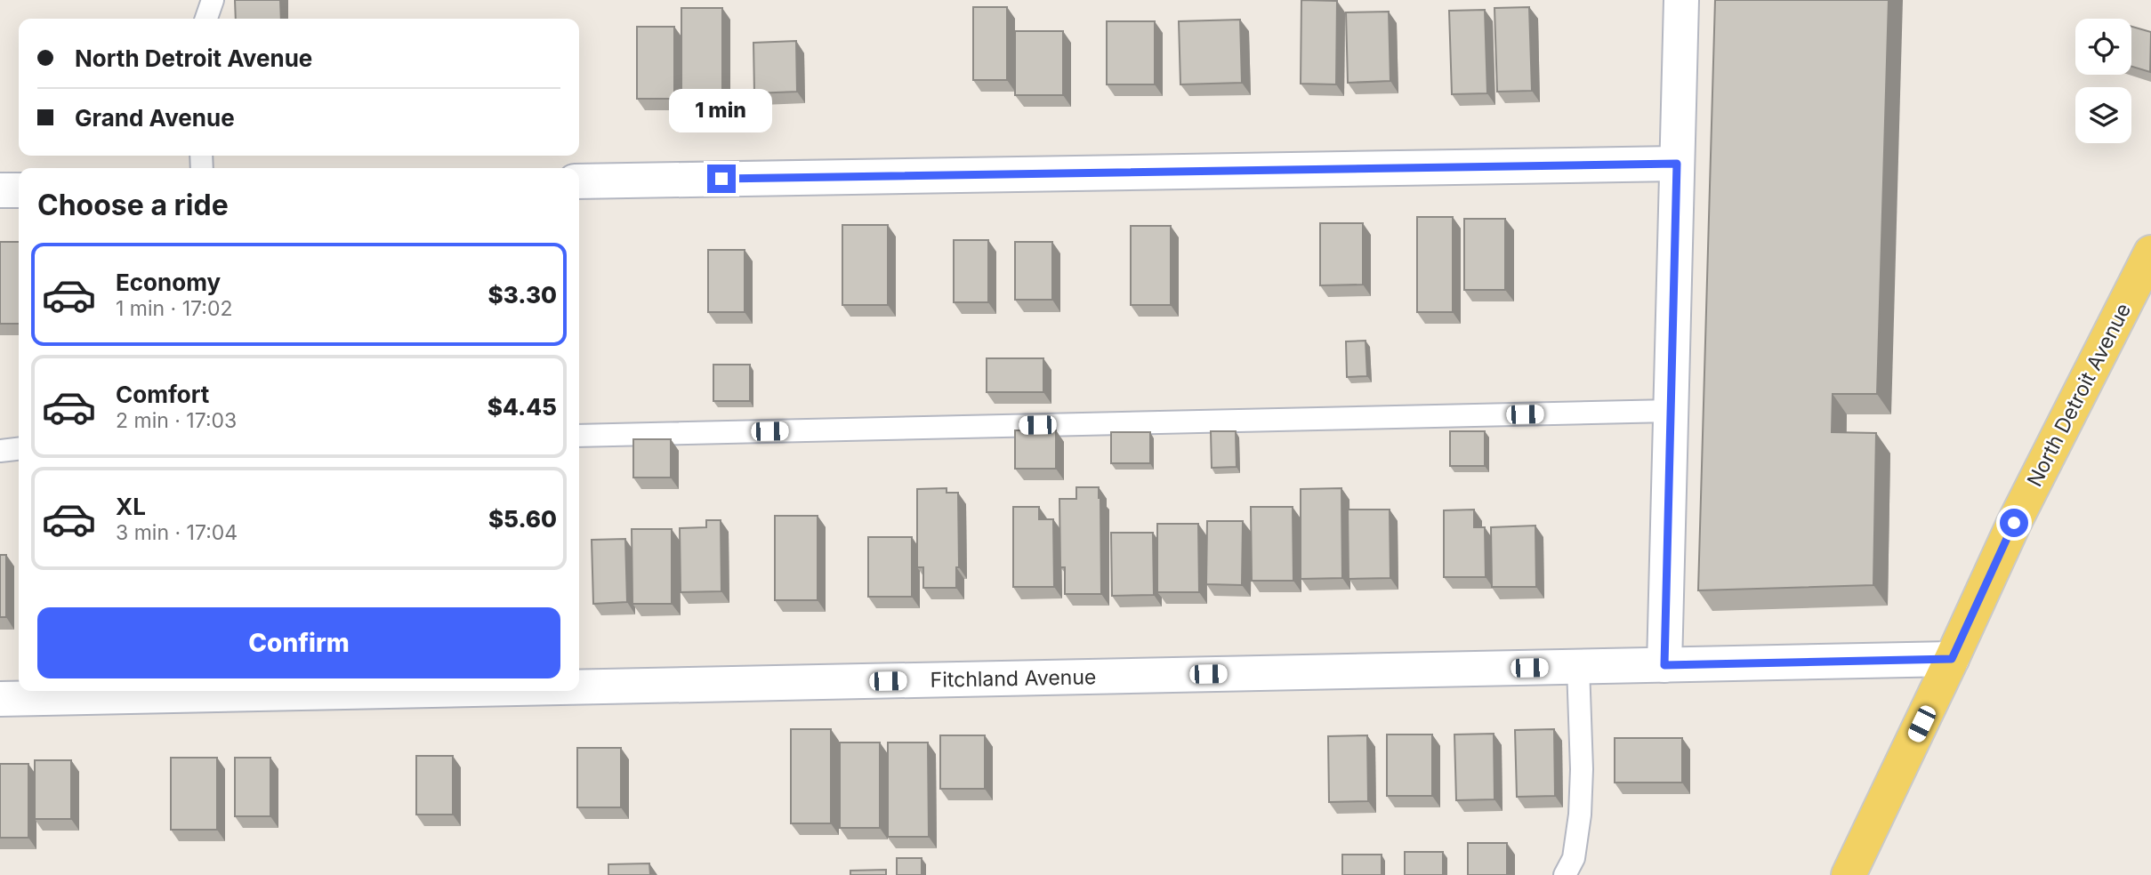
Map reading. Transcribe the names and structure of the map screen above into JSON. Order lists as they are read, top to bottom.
{
  "streets": {
    "main road": ["North Detroit Avenue"],
    "street": ["Fitchland Avenue"]
  },
  "crossings": [
    ["North Detroit Avenue", "Fitchland Avenue"]
  ],
  "page": {
    "banner": ["North Detroit Avenue", "Grand Avenue"],
    "bubble": "1 min",
    "heading": "Choose a ride",
    "list": [
      {
        "name": "Economy",
        "note": "1 min · 17:02",
        "value": "$3.30"
      },
      {
        "name": "Comfort",
        "note": "2 min · 17:03",
        "value": "$4.45"
      },
      {
        "name": "XL",
        "note": "3 min · 17:04",
        "value": "$5.60"
      }
    ],
    "buttons": "Confirm"
  }
}
